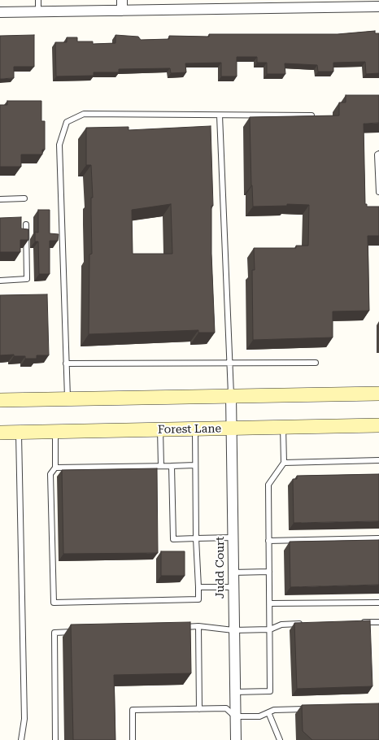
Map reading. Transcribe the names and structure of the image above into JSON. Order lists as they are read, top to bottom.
{
  "streets": {
    "main road": ["Forest Lane"],
    "street": ["Judd Court"]
  },
  "crossings": [
    ["Forest Lane", "Judd Court"]
  ]
}
